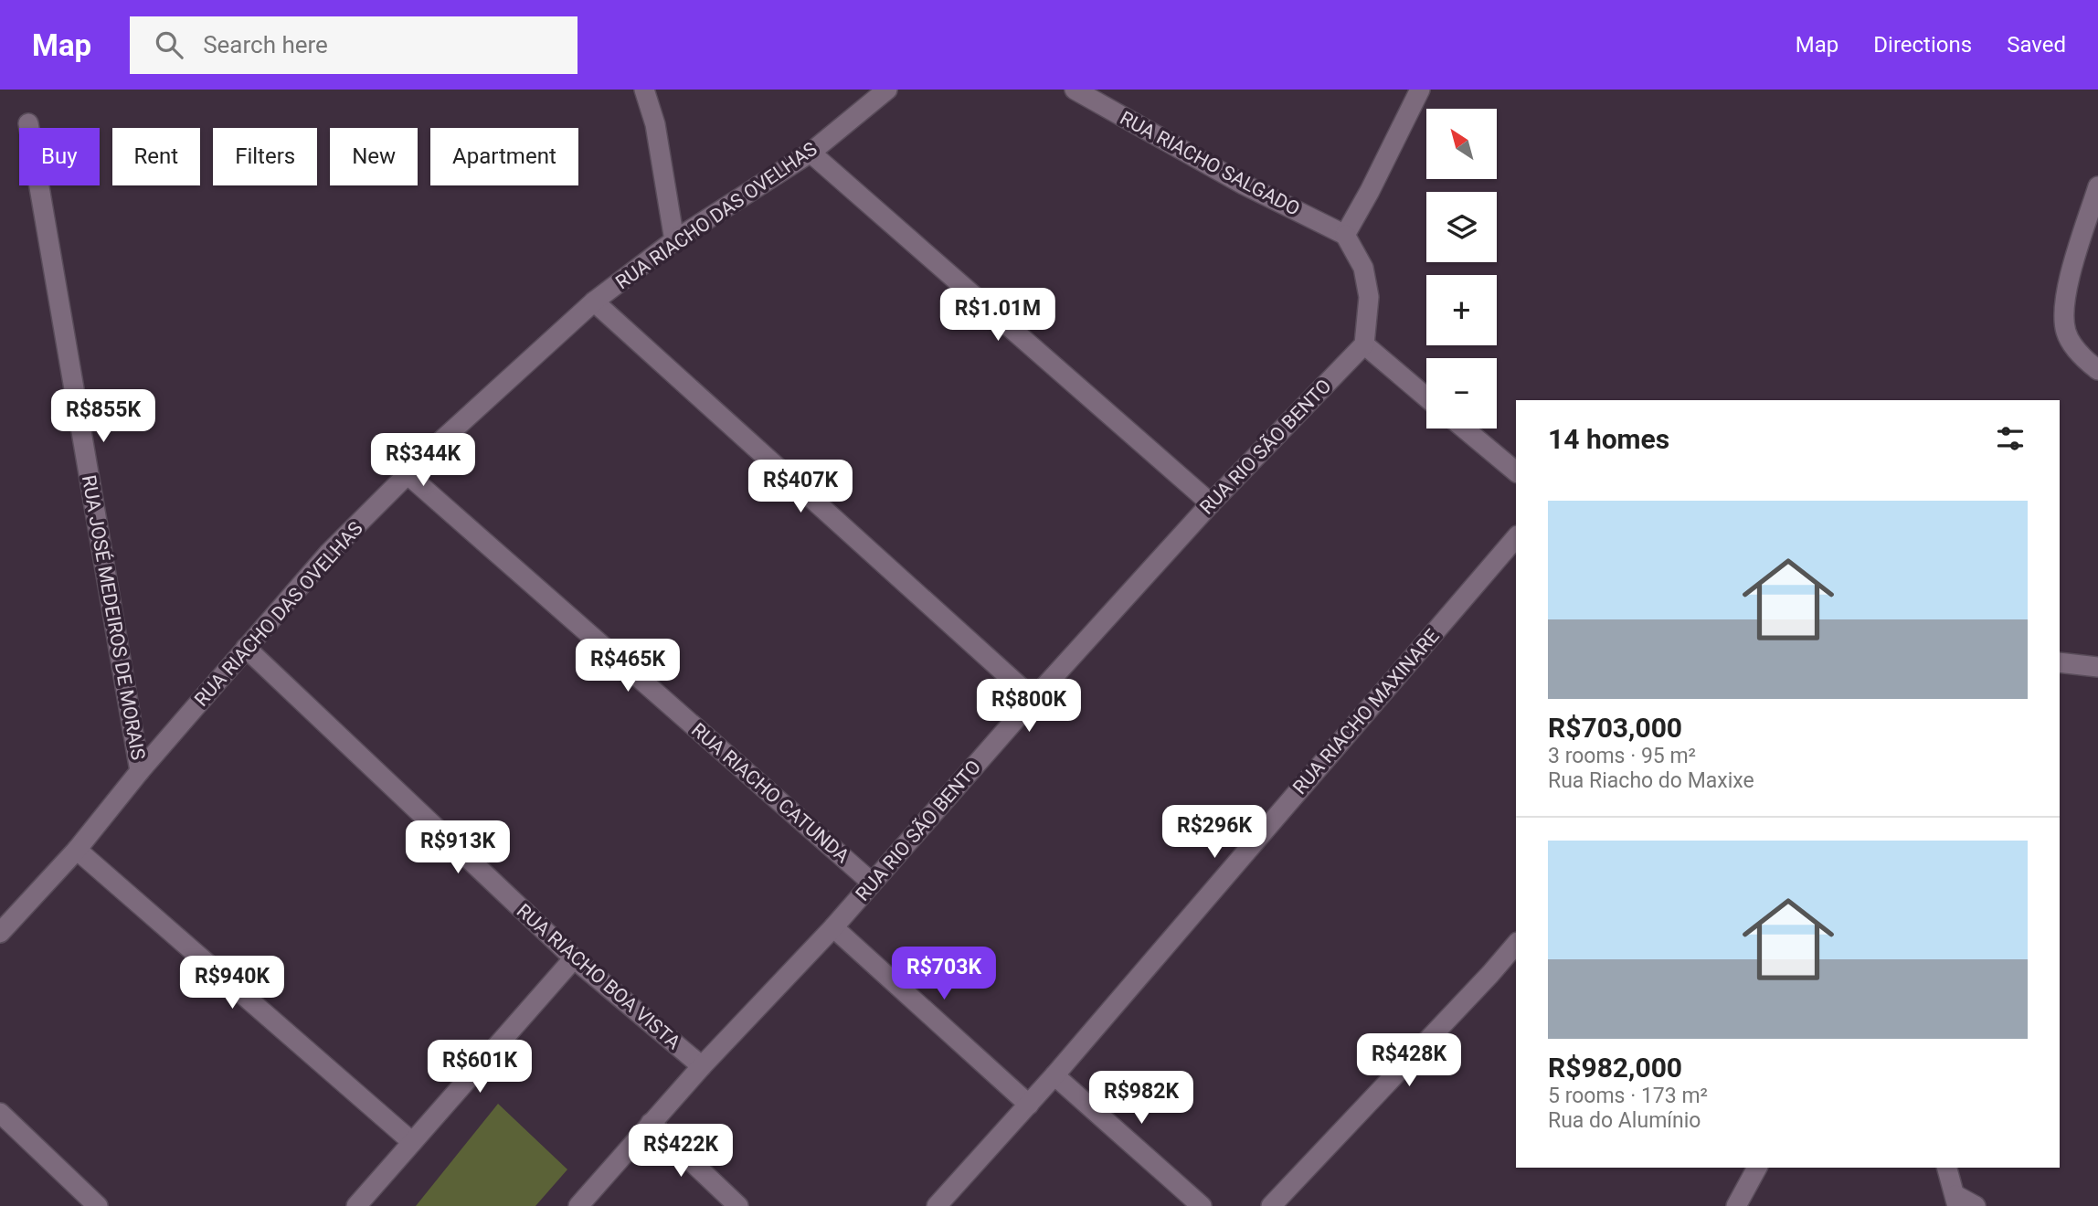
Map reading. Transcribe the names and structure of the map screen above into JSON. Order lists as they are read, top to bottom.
{
  "streets": {
    "street": [
      "RUA RIACHO SALGADO",
      "RUA RIACHO DAS OVELHAS",
      "RUA RIO SÃO BENTO",
      "RUA JOSÉ MEDEIROS DE MORAIS",
      "RUA RIACHO MAXINARE",
      "RUA RIACHO CATUNDA",
      "RUA RIACHO BOA VISTA"
    ]
  },
  "crossings": [
    ["RUA RIACHO DAS OVELHAS", "RUA JOSÉ MEDEIROS DE MORAIS"],
    ["RUA RIACHO DAS OVELHAS", "RUA RIACHO CATUNDA"],
    ["RUA RIACHO DAS OVELHAS", "RUA RIACHO BOA VISTA"],
    ["RUA RIO SÃO BENTO", "RUA RIACHO CATUNDA"],
    ["RUA RIO SÃO BENTO", "RUA RIACHO BOA VISTA"]
  ],
  "north": "top left",
  "page": {
    "header": "Map",
    "search": "Search here",
    "nav": ["Map", "Directions", "Saved"],
    "map_buttons": ["+", "−"],
    "chip": [
      "Buy",
      "Rent",
      "Filters",
      "New",
      "Apartment"
    ],
    "price": [
      "R$1.01M",
      "R$855K",
      "R$344K",
      "R$407K",
      "R$465K",
      "R$800K",
      "R$296K",
      "R$913K",
      "R$703K",
      "R$940K",
      "R$428K",
      "R$601K",
      "R$982K",
      "R$422K"
    ],
    "heading": "14 homes",
    "list": [
      {
        "name": "R$703,000",
        "note": "3 rooms · 95 m² · Rua Riacho do Maxixe"
      },
      {
        "name": "R$982,000",
        "note": "5 rooms · 173 m² · Rua do Alumínio"
      }
    ]
  }
}
